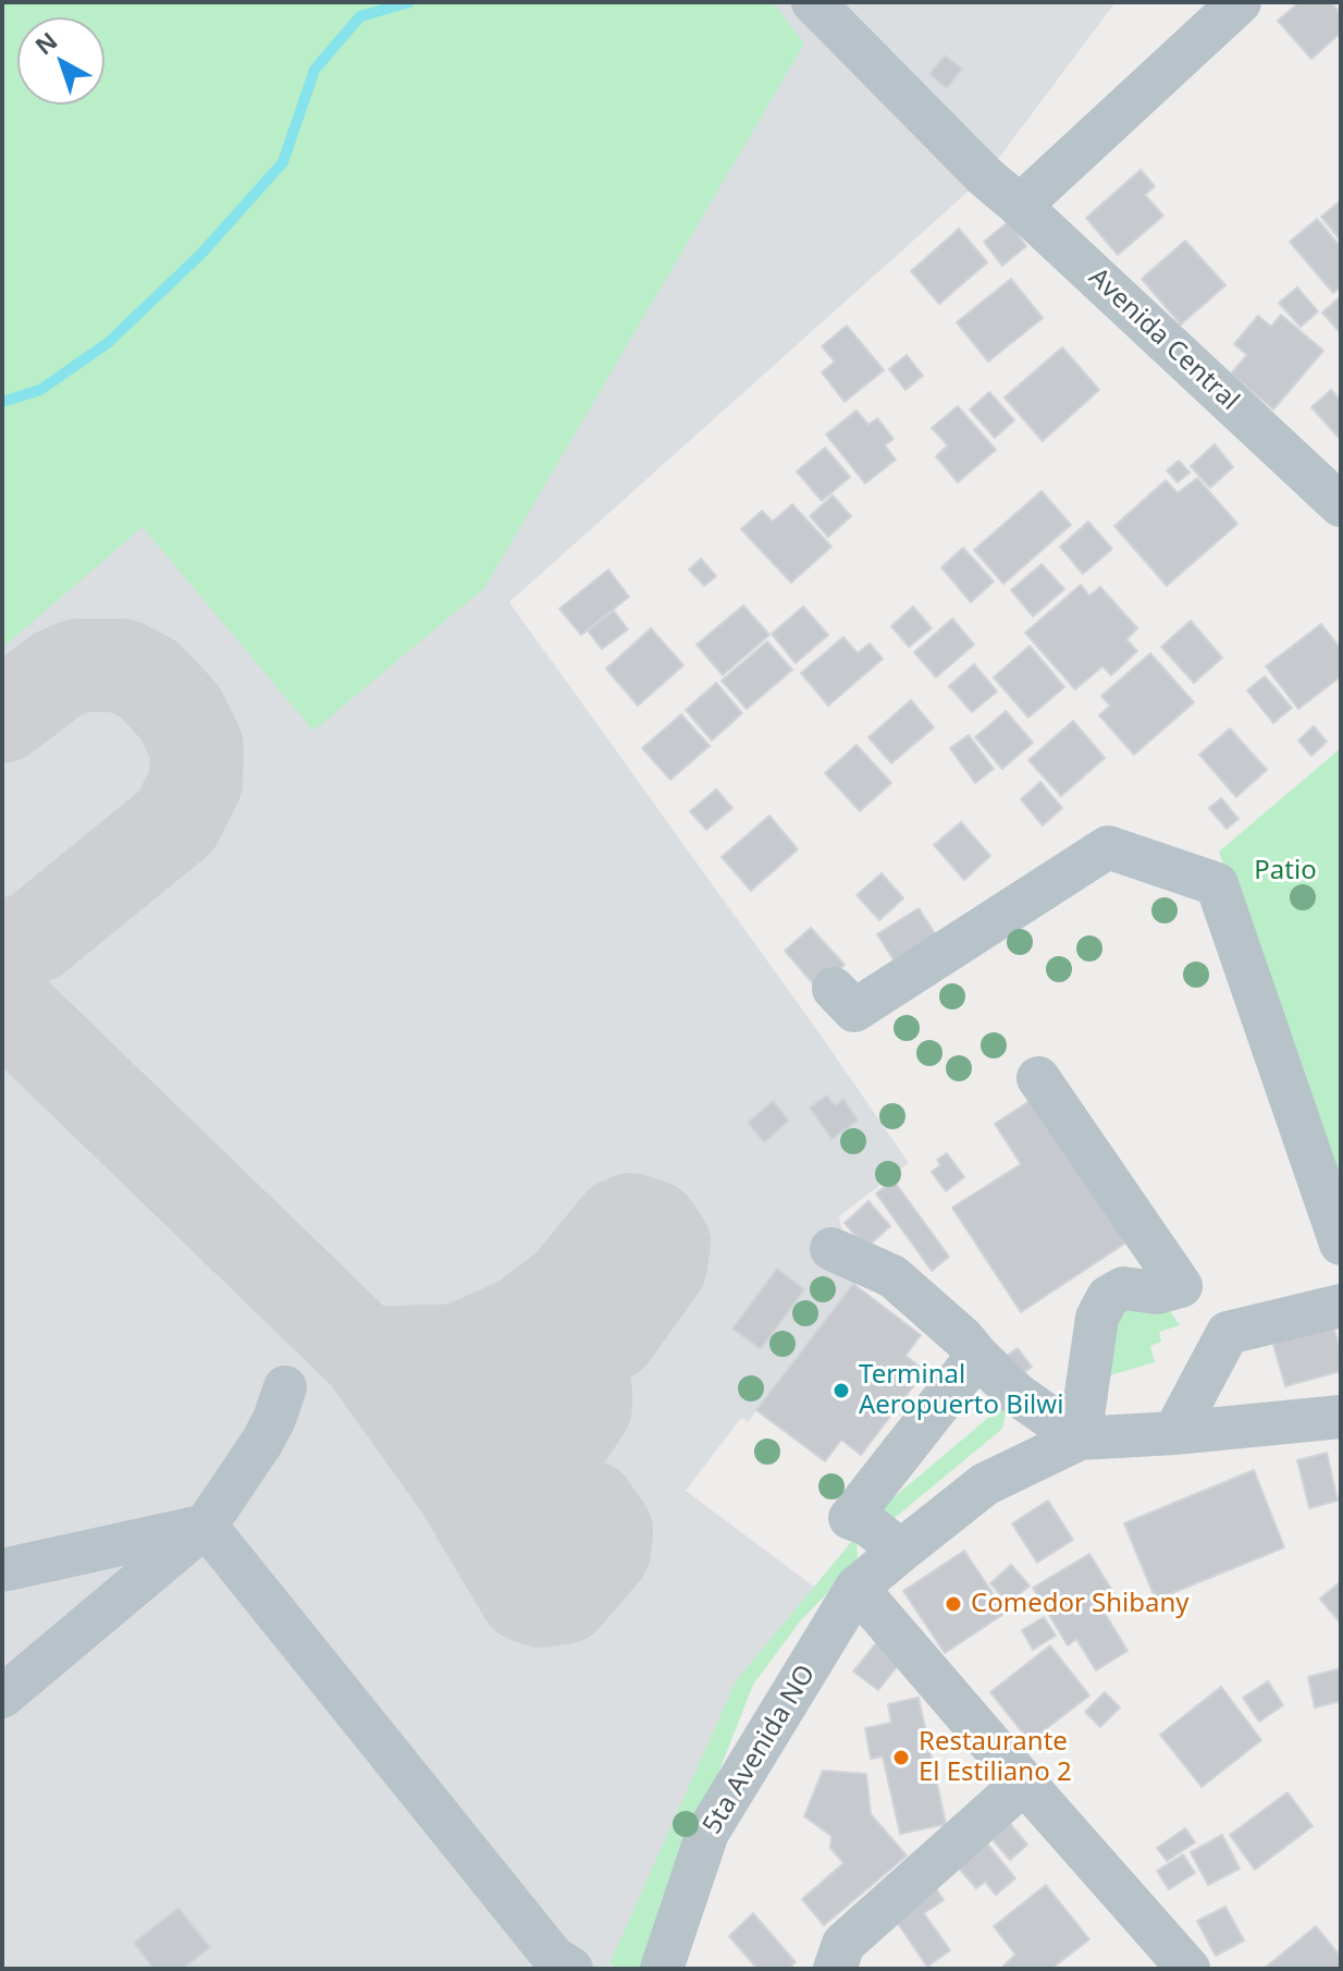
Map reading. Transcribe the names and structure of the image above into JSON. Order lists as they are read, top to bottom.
{
  "streets": {
    "street": ["Avenida Central", "5ta Avenida NO"]
  },
  "parks": ["Patio"],
  "places": ["Terminal Aeropuerto Bilwi", "Comedor Shibany", "Restaurante El Estiliano 2"],
  "north": "top left"
}
